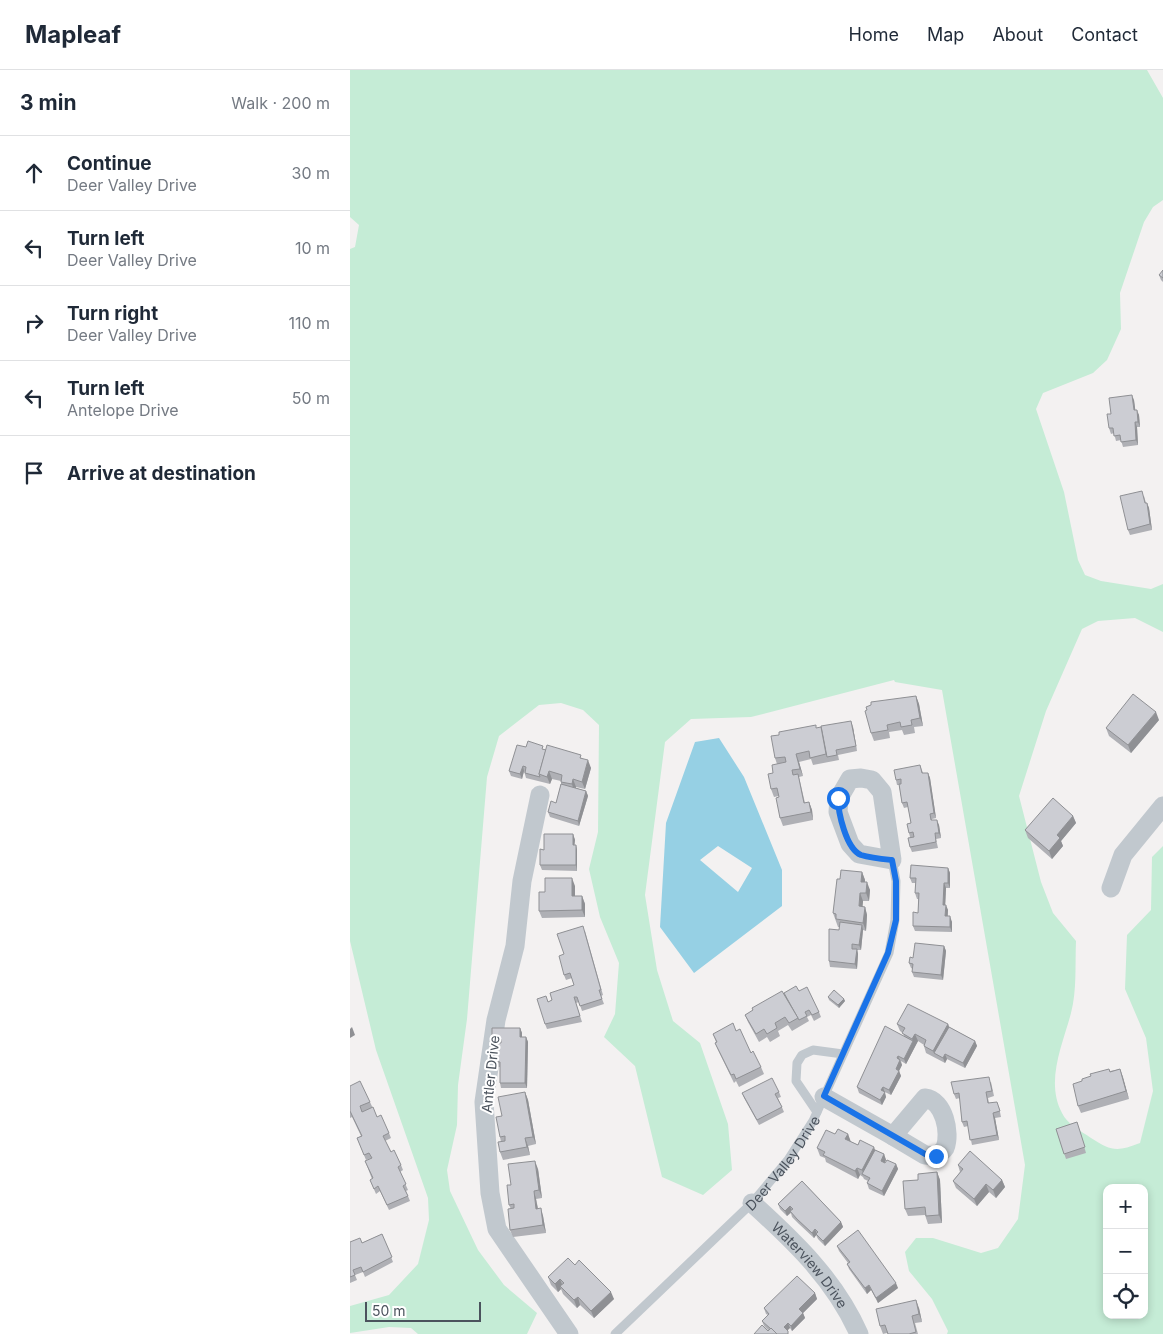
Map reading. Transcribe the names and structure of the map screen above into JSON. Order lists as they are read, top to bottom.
{
  "streets": {
    "street": ["Antler Drive", "Waterview Drive"],
    "lane": ["Deer Valley Drive"]
  },
  "crossings": [
    ["Deer Valley Drive", "Waterview Drive"]
  ],
  "scale_bar": "50 m",
  "page": {
    "header": "Mapleaf",
    "nav": [
      "Home",
      "Map",
      "About",
      "Contact"
    ],
    "heading": ["3 min", "Walk · 200 m"],
    "list": [
      ["Continue", "Deer Valley Drive", "30 m"],
      ["Turn left", "Deer Valley Drive", "10 m"],
      ["Turn right", "Deer Valley Drive", "110 m"],
      ["Turn left", "Antelope Drive", "50 m"],
      "Arrive at destination"
    ],
    "map_buttons": ["+", "−"],
    "scale": "50 m"
  }
}
